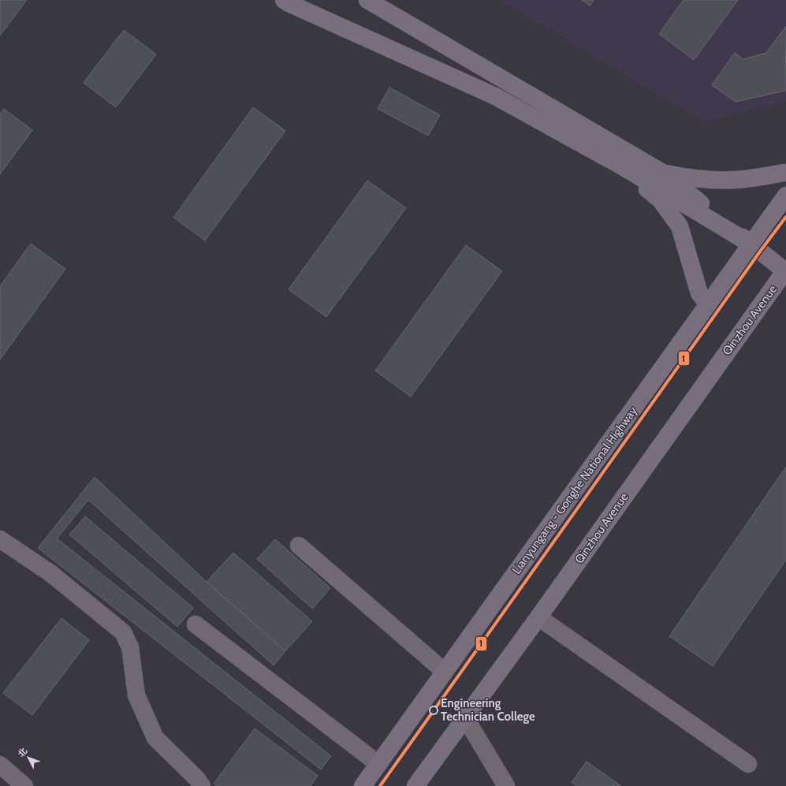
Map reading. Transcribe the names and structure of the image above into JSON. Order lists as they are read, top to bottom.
{
  "streets": {
    "highway": ["Qinzhou Avenue", "Lianyungang - Gonghe National Highway"]
  },
  "places": ["Engineering Technician College"],
  "lines": ["transit line 1"],
  "north": "top left"
}
